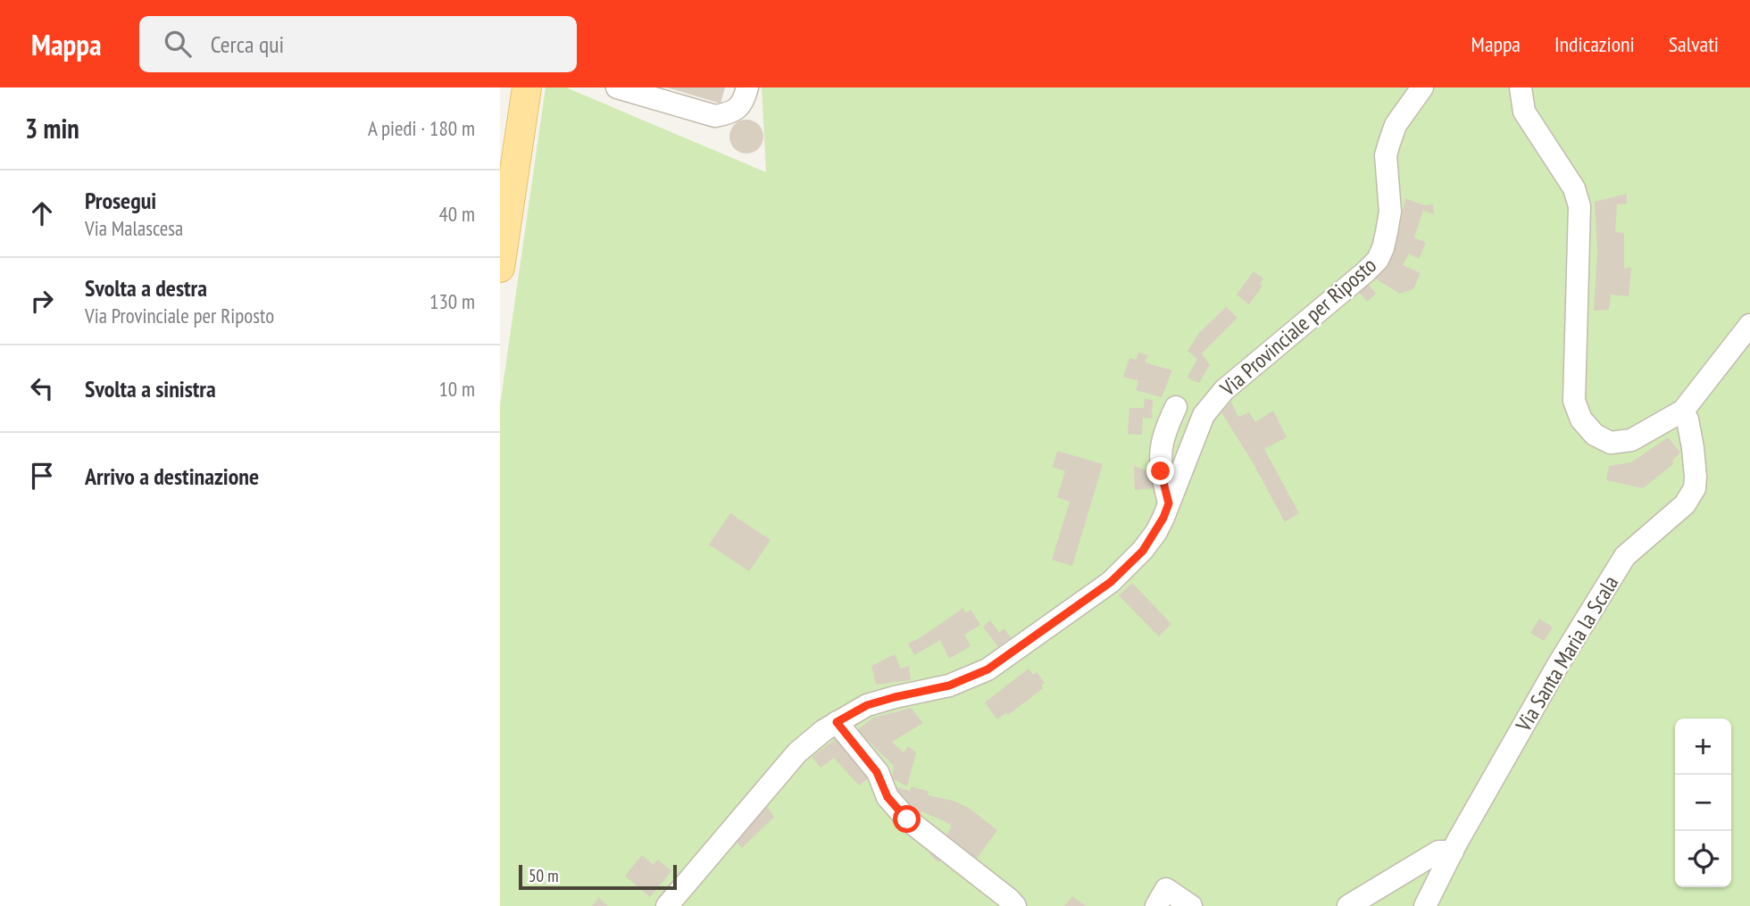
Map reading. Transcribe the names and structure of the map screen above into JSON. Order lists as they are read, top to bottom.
{
  "streets": {
    "street": ["Via Provinciale per Riposto", "Via Santa Maria la Scala"]
  },
  "scale_bar": "50 m",
  "page": {
    "header": "Mappa",
    "search": "Cerca qui",
    "nav": ["Mappa", "Indicazioni", "Salvati"],
    "heading": ["3 min", "A piedi · 180 m"],
    "list": [
      ["Prosegui", "Via Malascesa", "40 m"],
      ["Svolta a destra", "Via Provinciale per Riposto", "130 m"],
      ["Svolta a sinistra", "10 m"],
      "Arrivo a destinazione"
    ],
    "map_buttons": ["+", "−"],
    "scale": "50 m"
  }
}
